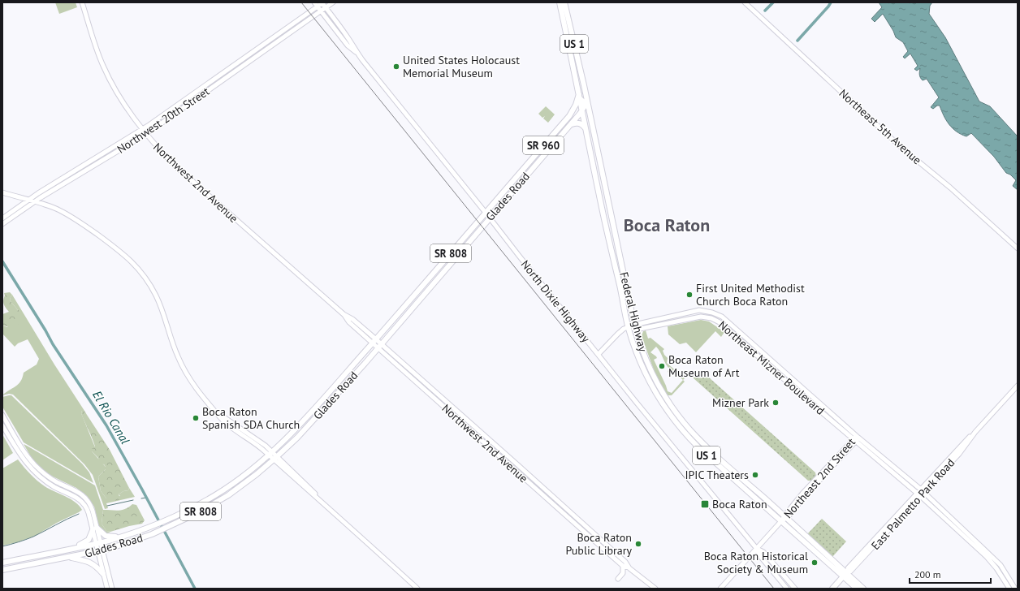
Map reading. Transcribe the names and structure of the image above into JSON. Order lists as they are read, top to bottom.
{
  "streets": {
    "main road": [
      "US 1",
      "SR 960",
      "Glades Road",
      "SR 808",
      "Federal Highway",
      "East Palmetto Park Road"
    ],
    "street": [
      "Northwest 20th Street",
      "Northeast 5th Avenue",
      "Northwest 2nd Avenue",
      "North Dixie Highway",
      "Northeast Mizner Boulevard",
      "Northeast 2nd Street"
    ]
  },
  "crossings": [
    ["US 1", "Glades Road"],
    ["US 1", "Federal Highway"],
    ["Northwest 20th Street", "Northwest 2nd Avenue"],
    ["Northwest 20th Street", "North Dixie Highway"],
    ["Northwest 2nd Avenue", "Glades Road"],
    ["Glades Road", "North Dixie Highway"],
    ["Glades Road", "Federal Highway"],
    ["North Dixie Highway", "Northeast Mizner Boulevard"],
    ["North Dixie Highway", "Northeast 2nd Street"],
    ["Federal Highway", "Northeast Mizner Boulevard"],
    ["Federal Highway", "Northeast 2nd Street"],
    ["Federal Highway", "East Palmetto Park Road"],
    ["Northeast Mizner Boulevard", "Northeast 2nd Street"],
    ["Northeast Mizner Boulevard", "East Palmetto Park Road"]
  ],
  "districts": ["Boca Raton"],
  "water": ["El Rio Canal"],
  "places": {
    "other": [
      "United States Holocaust Memorial Museum",
      "First United Methodist Church Boca Raton",
      "Boca Raton Museum of Art",
      "Mizner Park",
      "Boca Raton Spanish SDA Church",
      "IPIC Theaters",
      "Boca Raton Public Library",
      "Boca Raton Historical Society & Museum"
    ],
    "transit": ["Boca Raton"]
  },
  "scale_bar": "200 m"
}
